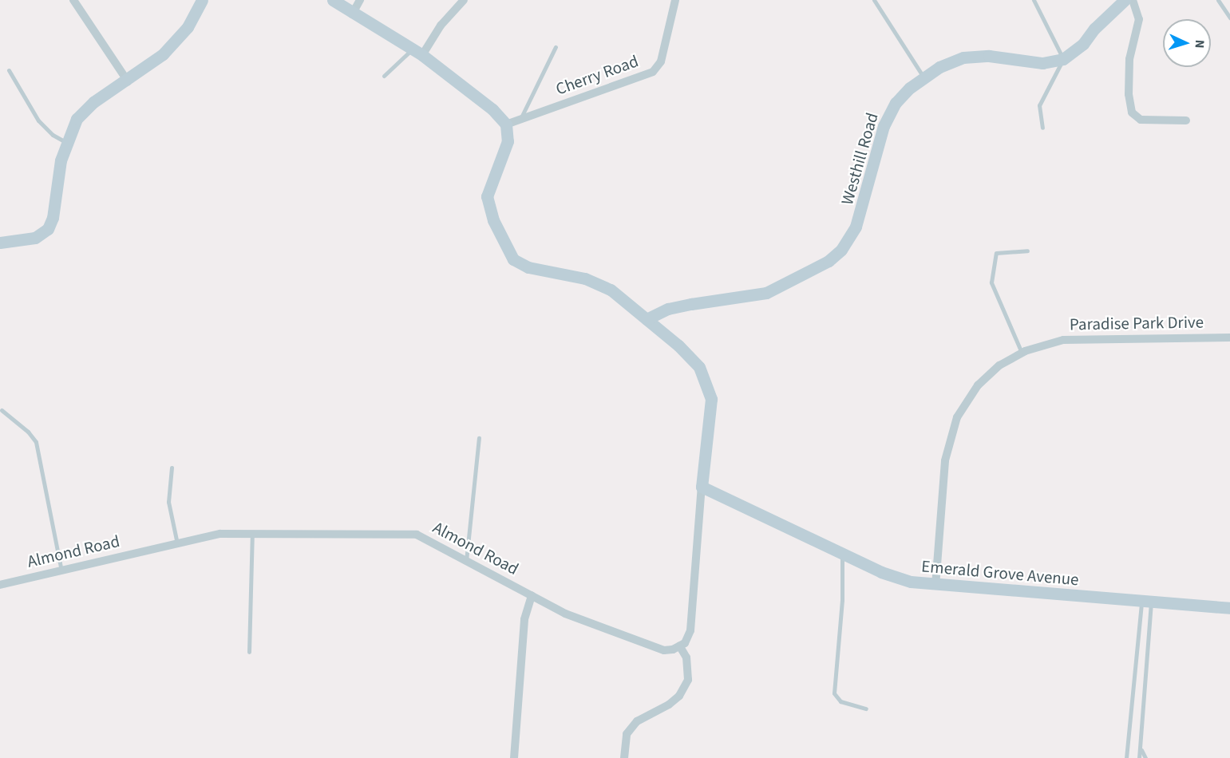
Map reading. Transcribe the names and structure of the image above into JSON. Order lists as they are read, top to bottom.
{
  "streets": {
    "street": [
      "Cherry Road",
      "Westhill Road",
      "Paradise Park Drive",
      "Almond Road",
      "Emerald Grove Avenue"
    ]
  },
  "crossings": [
    ["Paradise Park Drive", "Emerald Grove Avenue"]
  ],
  "north": "right"
}
